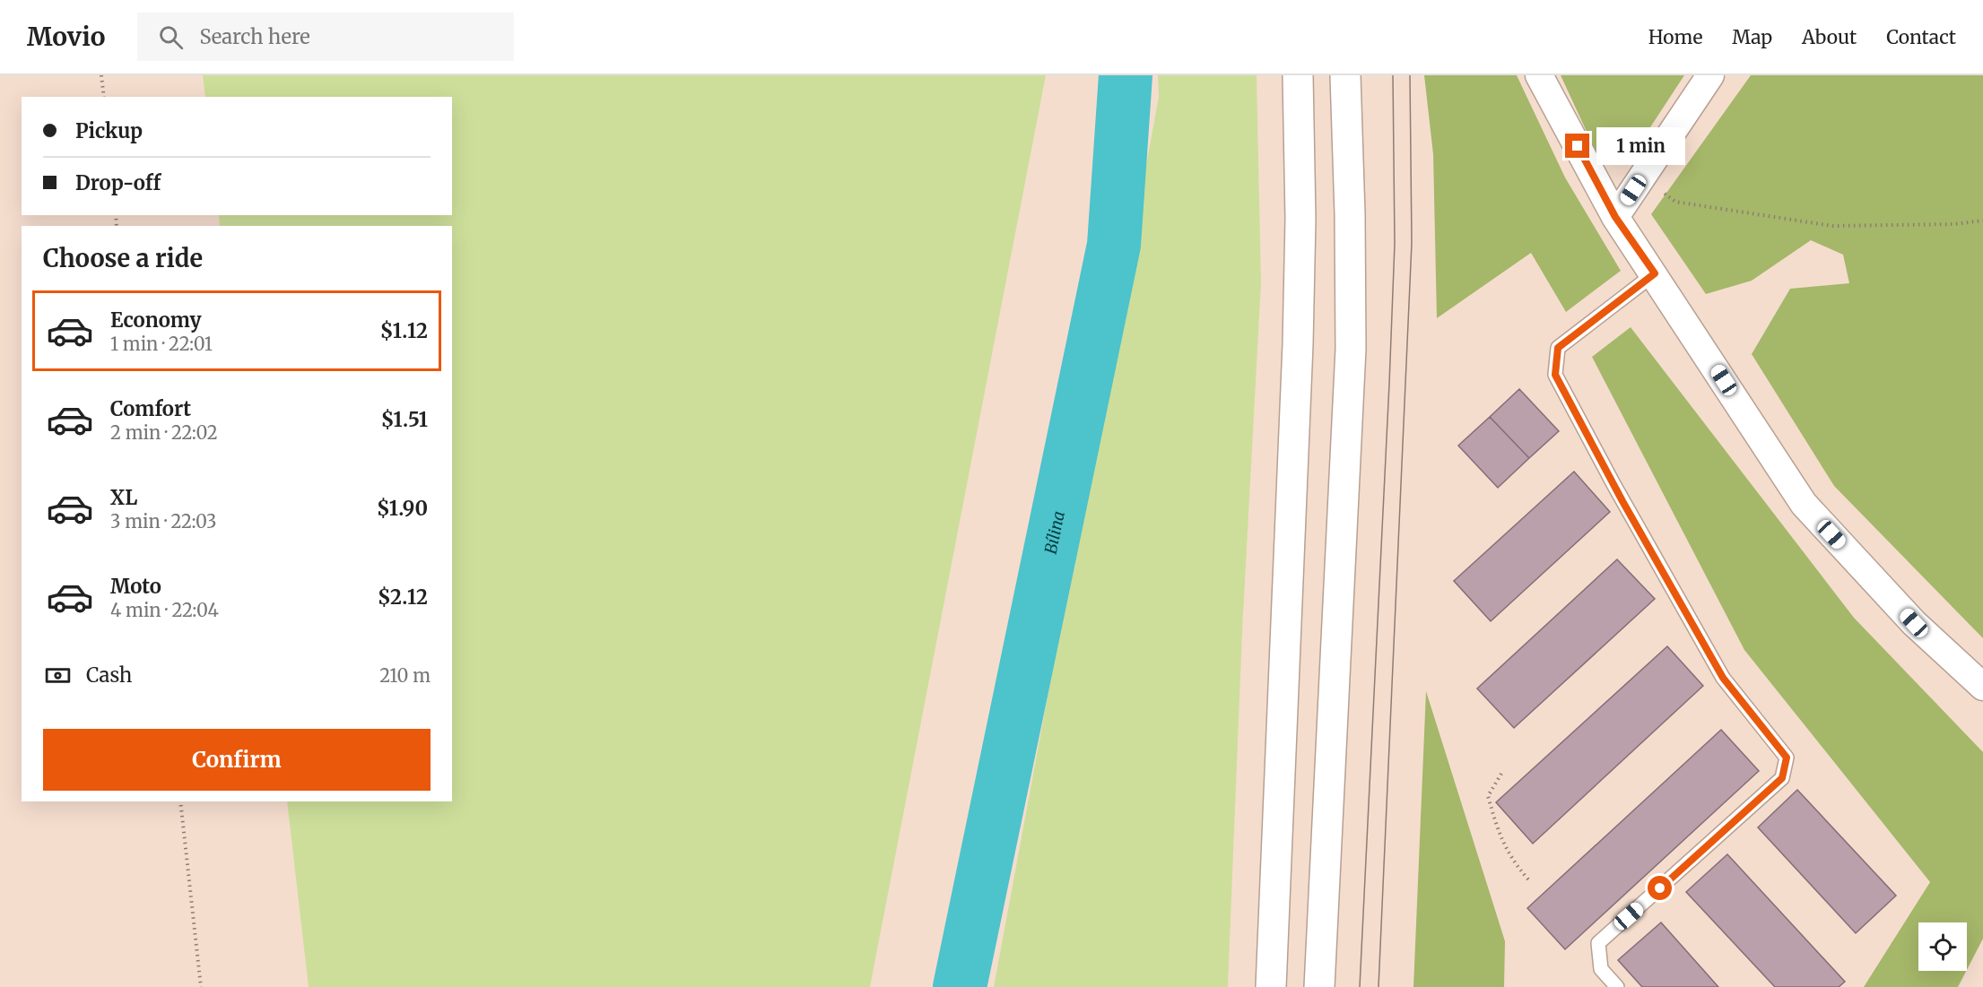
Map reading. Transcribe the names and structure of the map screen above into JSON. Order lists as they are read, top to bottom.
{
  "water": ["Bílina"],
  "page": {
    "header": "Movio",
    "search": "Search here",
    "nav": [
      "Home",
      "Map",
      "About",
      "Contact"
    ],
    "banner": ["Pickup", "Drop-off"],
    "bubble": "1 min",
    "heading": "Choose a ride",
    "list": [
      {
        "name": "Economy",
        "note": "1 min · 22:01",
        "value": "$1.12"
      },
      {
        "name": "Comfort",
        "note": "2 min · 22:02",
        "value": "$1.51"
      },
      {
        "name": "XL",
        "note": "3 min · 22:03",
        "value": "$1.90"
      },
      {
        "name": "Moto",
        "note": "4 min · 22:04",
        "value": "$2.12"
      }
    ],
    "pay": ["Cash", "210 m"],
    "buttons": "Confirm"
  }
}
